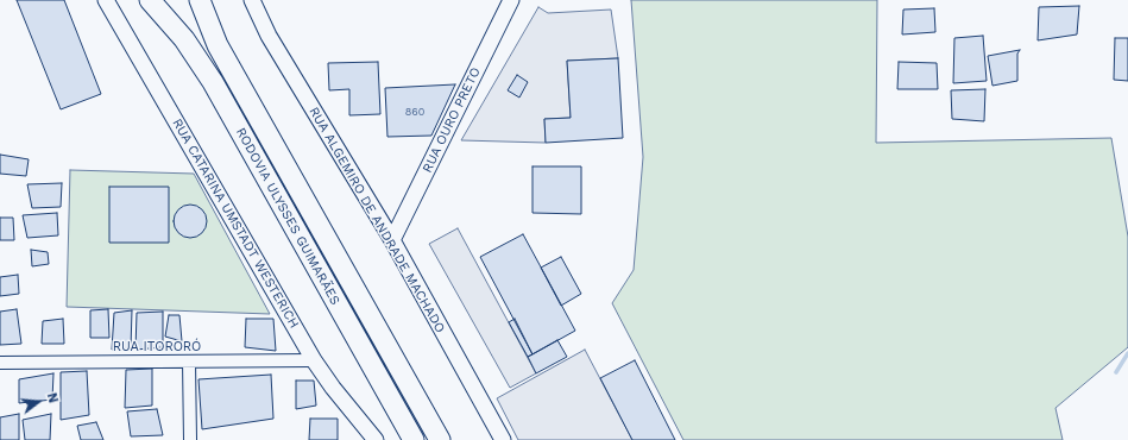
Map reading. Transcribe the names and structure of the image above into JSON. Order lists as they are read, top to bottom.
{
  "streets": {
    "highway": ["RODOVIA ULYSSES GUIMARÃES"],
    "street": [
      "RUA OURO PRETO",
      "RUA ALGEMIRO DE ANDRADE MACHADO",
      "RUA CATARINA UMSTADT WESTERICH",
      "RUA ITORORÓ"
    ]
  },
  "crossings": [
    ["RUA OURO PRETO", "RUA ALGEMIRO DE ANDRADE MACHADO"],
    ["RUA CATARINA UMSTADT WESTERICH", "RUA ITORORÓ"]
  ],
  "house_numbers": ["860"],
  "north": "right"
}
